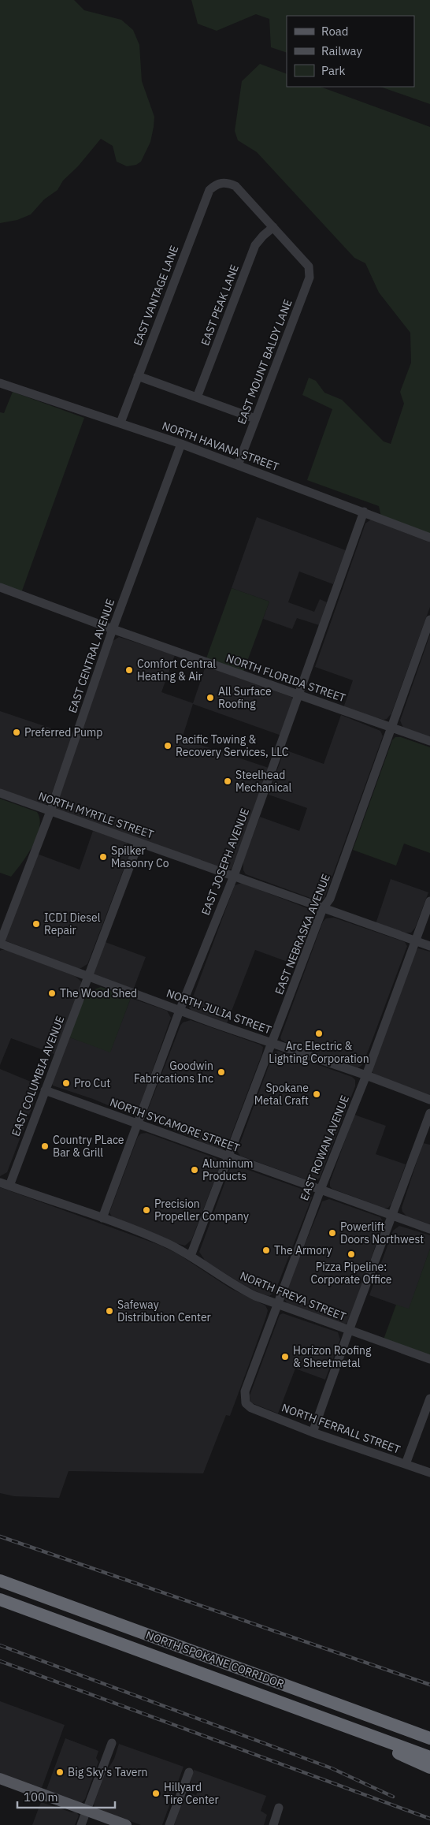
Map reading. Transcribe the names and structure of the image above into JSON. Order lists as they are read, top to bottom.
{
  "streets": {
    "highway": ["NORTH SPOKANE CORRIDOR"],
    "street": [
      "EAST VANTAGE LANE",
      "EAST PEAK LANE",
      "EAST MOUNT BALDY LANE",
      "NORTH HAVANA STREET",
      "EAST CENTRAL AVENUE",
      "NORTH FLORIDA STREET",
      "NORTH MYRTLE STREET",
      "EAST JOSEPH AVENUE",
      "EAST NEBRASKA AVENUE",
      "NORTH JULIA STREET",
      "EAST COLUMBIA AVENUE",
      "NORTH SYCAMORE STREET",
      "EAST ROWAN AVENUE",
      "NORTH FREYA STREET",
      "NORTH FERRALL STREET"
    ]
  },
  "crossings": [
    ["EAST VANTAGE LANE", "EAST PEAK LANE"],
    ["EAST VANTAGE LANE", "EAST MOUNT BALDY LANE"],
    ["EAST VANTAGE LANE", "NORTH HAVANA STREET"],
    ["EAST PEAK LANE", "EAST MOUNT BALDY LANE"],
    ["EAST MOUNT BALDY LANE", "NORTH HAVANA STREET"],
    ["NORTH HAVANA STREET", "EAST CENTRAL AVENUE"],
    ["NORTH HAVANA STREET", "EAST JOSEPH AVENUE"],
    ["EAST CENTRAL AVENUE", "NORTH FLORIDA STREET"],
    ["EAST CENTRAL AVENUE", "NORTH MYRTLE STREET"],
    ["EAST CENTRAL AVENUE", "NORTH JULIA STREET"],
    ["NORTH FLORIDA STREET", "EAST JOSEPH AVENUE"],
    ["NORTH FLORIDA STREET", "EAST NEBRASKA AVENUE"],
    ["NORTH MYRTLE STREET", "EAST JOSEPH AVENUE"],
    ["NORTH MYRTLE STREET", "EAST NEBRASKA AVENUE"],
    ["NORTH MYRTLE STREET", "EAST COLUMBIA AVENUE"],
    ["NORTH MYRTLE STREET", "EAST ROWAN AVENUE"],
    ["EAST JOSEPH AVENUE", "NORTH JULIA STREET"],
    ["EAST JOSEPH AVENUE", "NORTH SYCAMORE STREET"],
    ["EAST JOSEPH AVENUE", "NORTH FREYA STREET"],
    ["EAST NEBRASKA AVENUE", "NORTH JULIA STREET"],
    ["EAST NEBRASKA AVENUE", "NORTH SYCAMORE STREET"],
    ["EAST NEBRASKA AVENUE", "NORTH FREYA STREET"],
    ["NORTH JULIA STREET", "EAST COLUMBIA AVENUE"],
    ["NORTH JULIA STREET", "EAST ROWAN AVENUE"],
    ["EAST COLUMBIA AVENUE", "NORTH SYCAMORE STREET"],
    ["EAST COLUMBIA AVENUE", "NORTH FREYA STREET"],
    ["NORTH SYCAMORE STREET", "EAST ROWAN AVENUE"],
    ["EAST ROWAN AVENUE", "NORTH FREYA STREET"],
    ["EAST ROWAN AVENUE", "NORTH FERRALL STREET"]
  ],
  "places": [
    "Comfort Central Heating & Air",
    "All Surface Roofing",
    "Preferred Pump",
    "Pacific Towing & Recovery Services, LLC",
    "Steelhead Mechanical",
    "Spilker Masonry Co",
    "ICDI Diesel Repair",
    "The Wood Shed",
    "Arc Electric & Lighting Corporation",
    "Goodwin Fabrications Inc",
    "Pro Cut",
    "Spokane Metal Craft",
    "Country PLace Bar & Grill",
    "Aluminum Products",
    "Precision Propeller Company",
    "Powerlift Doors Northwest",
    "The Armory",
    "Pizza Pipeline: Corporate Office",
    "Safeway Distribution Center",
    "Horizon Roofing & Sheetmetal",
    "Big Sky's Tavern",
    "Hillyard Tire Center"
  ],
  "legend": ["Road", "Railway", "Park"],
  "scale_bar": "100 m"
}
